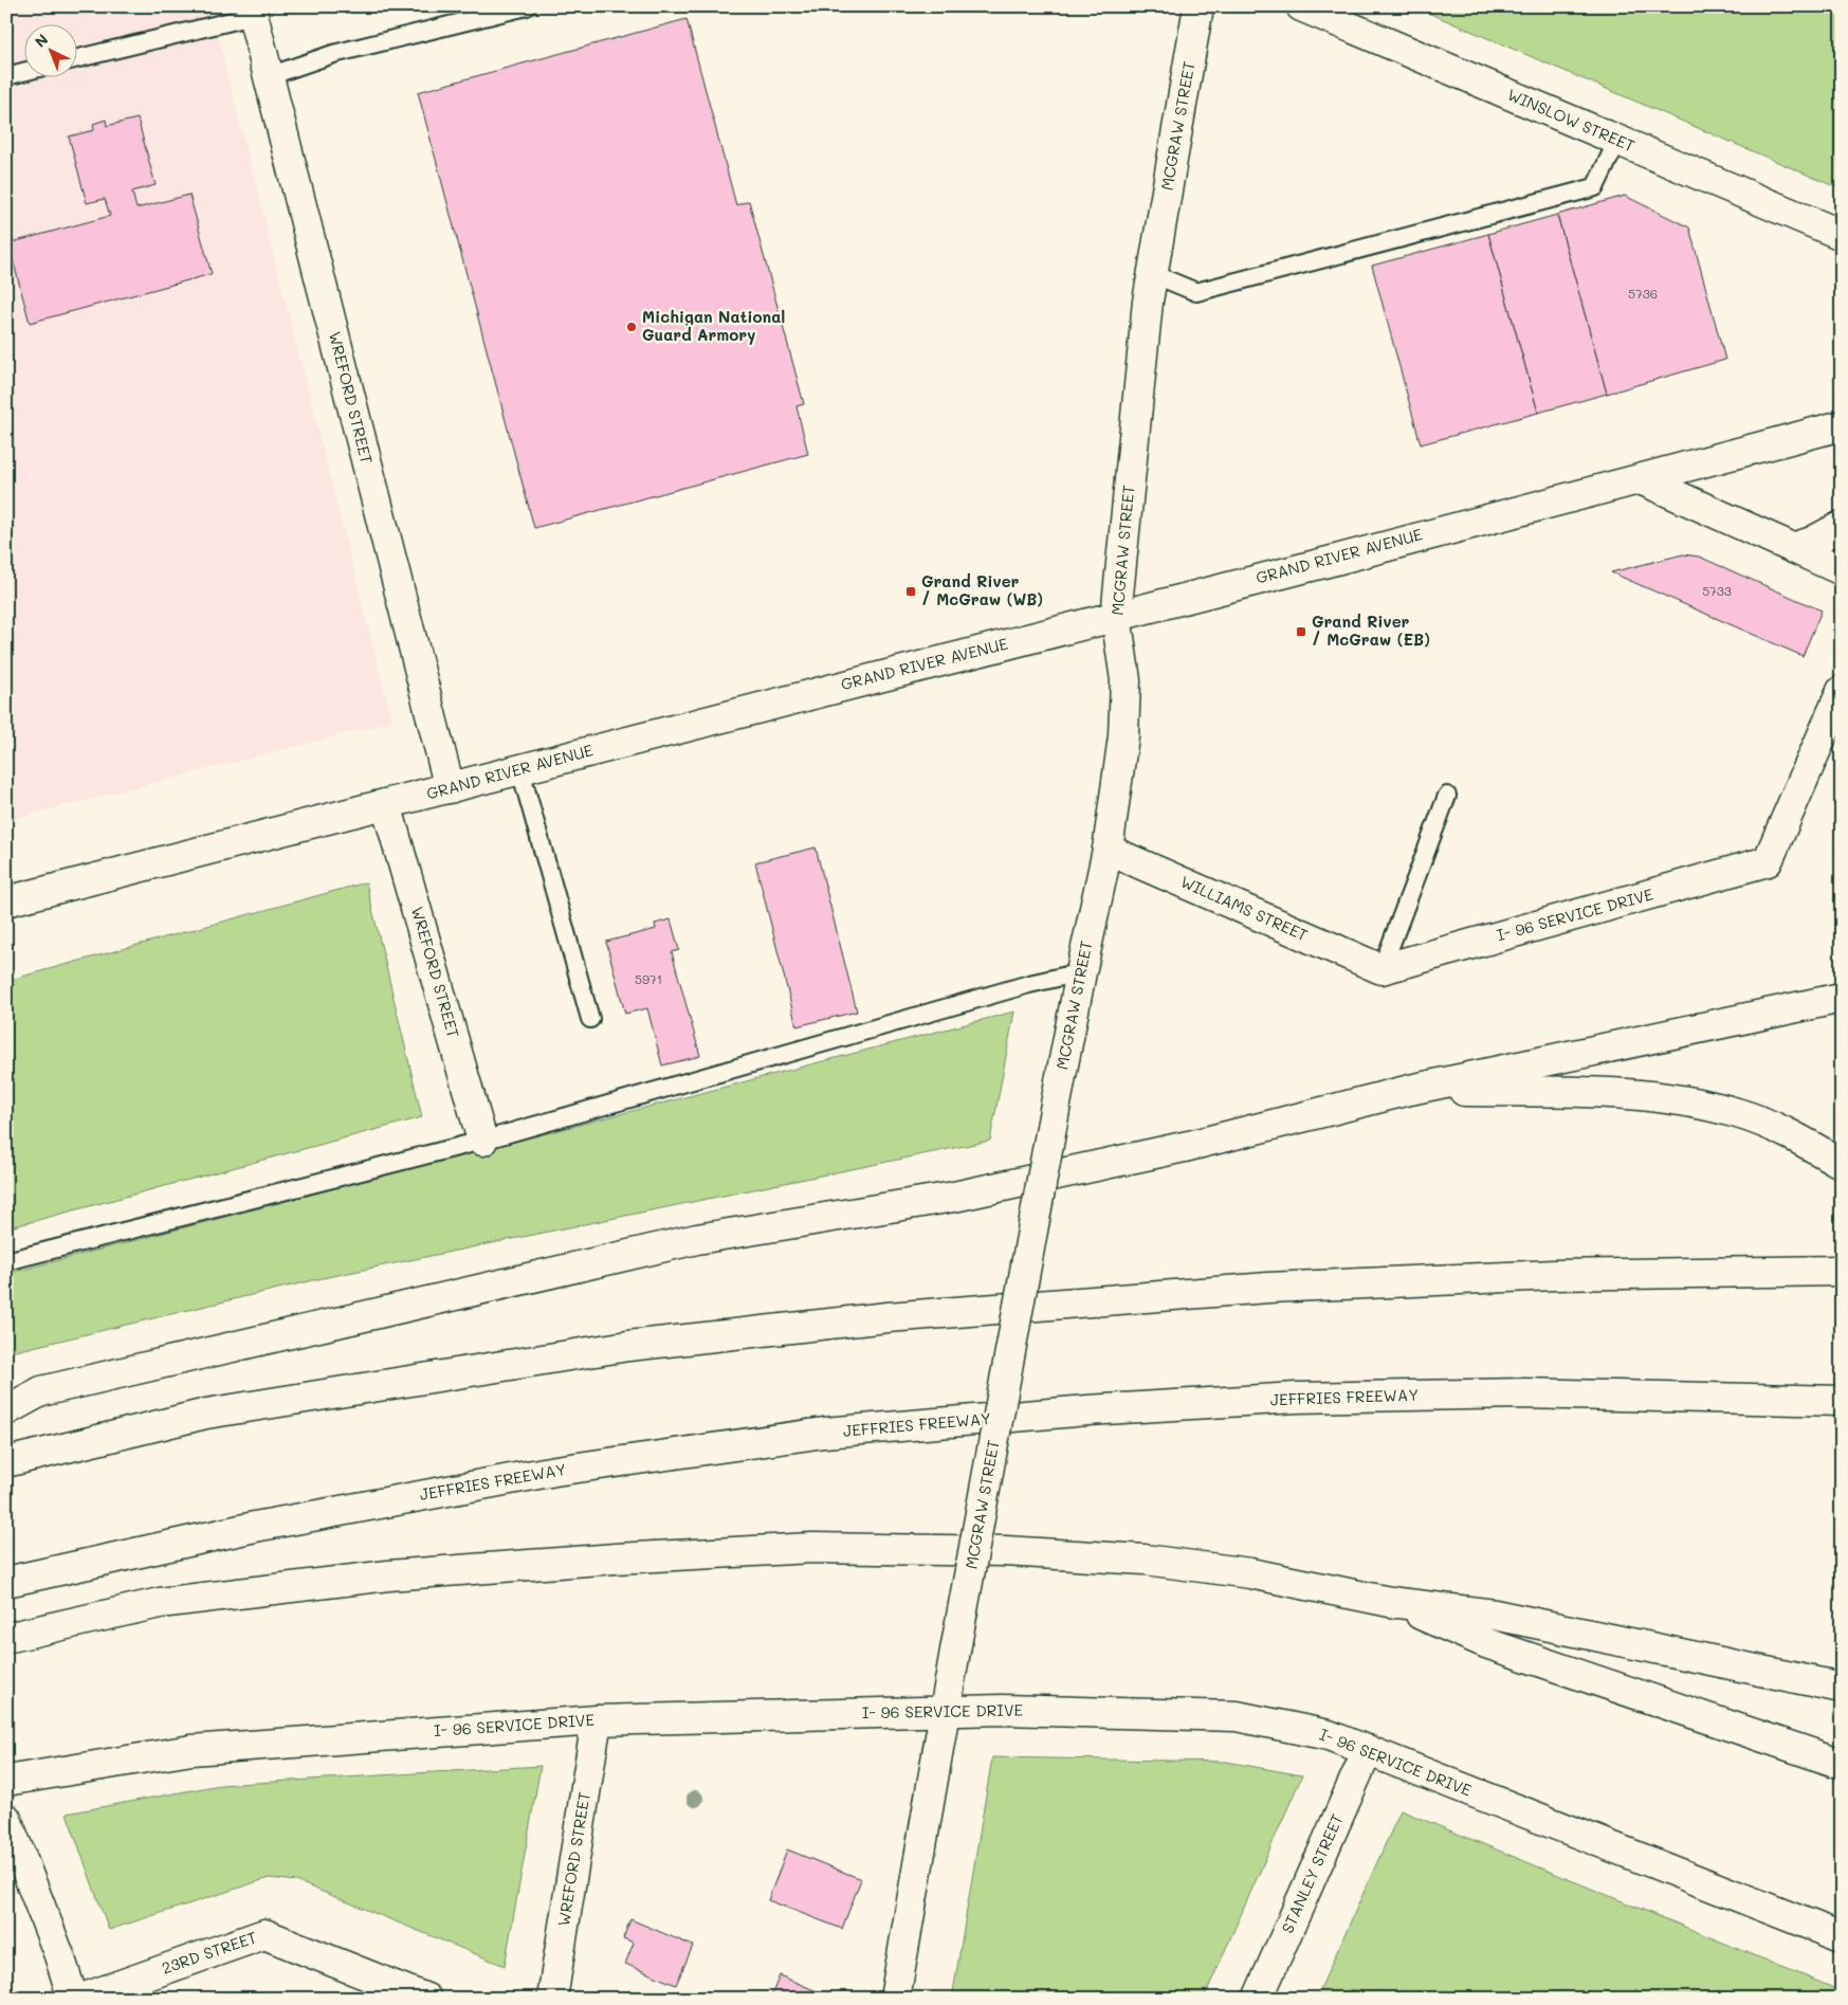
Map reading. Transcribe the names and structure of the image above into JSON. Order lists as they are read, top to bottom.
{
  "streets": {
    "main road": [
      "WINSLOW STREET",
      "MCGRAW STREET",
      "WREFORD STREET",
      "GRAND RIVER AVENUE",
      "WILLIAMS STREET",
      "I- 96 SERVICE DRIVE",
      "JEFFRIES FREEWAY",
      "STANLEY STREET",
      "23RD STREET"
    ]
  },
  "crossings": [
    ["MCGRAW STREET", "GRAND RIVER AVENUE"],
    ["MCGRAW STREET", "WILLIAMS STREET"],
    ["MCGRAW STREET", "I- 96 SERVICE DRIVE"],
    ["WREFORD STREET", "GRAND RIVER AVENUE"],
    ["WREFORD STREET", "I- 96 SERVICE DRIVE"],
    ["WILLIAMS STREET", "I- 96 SERVICE DRIVE"],
    ["I- 96 SERVICE DRIVE", "STANLEY STREET"]
  ],
  "places": {
    "other": ["Michigan National Guard Armory"],
    "transit": ["Grand River / McGraw (WB)", "Grand River / McGraw (EB)"]
  },
  "house_numbers": ["5736", "5733", "5971"],
  "north": "top left"
}
